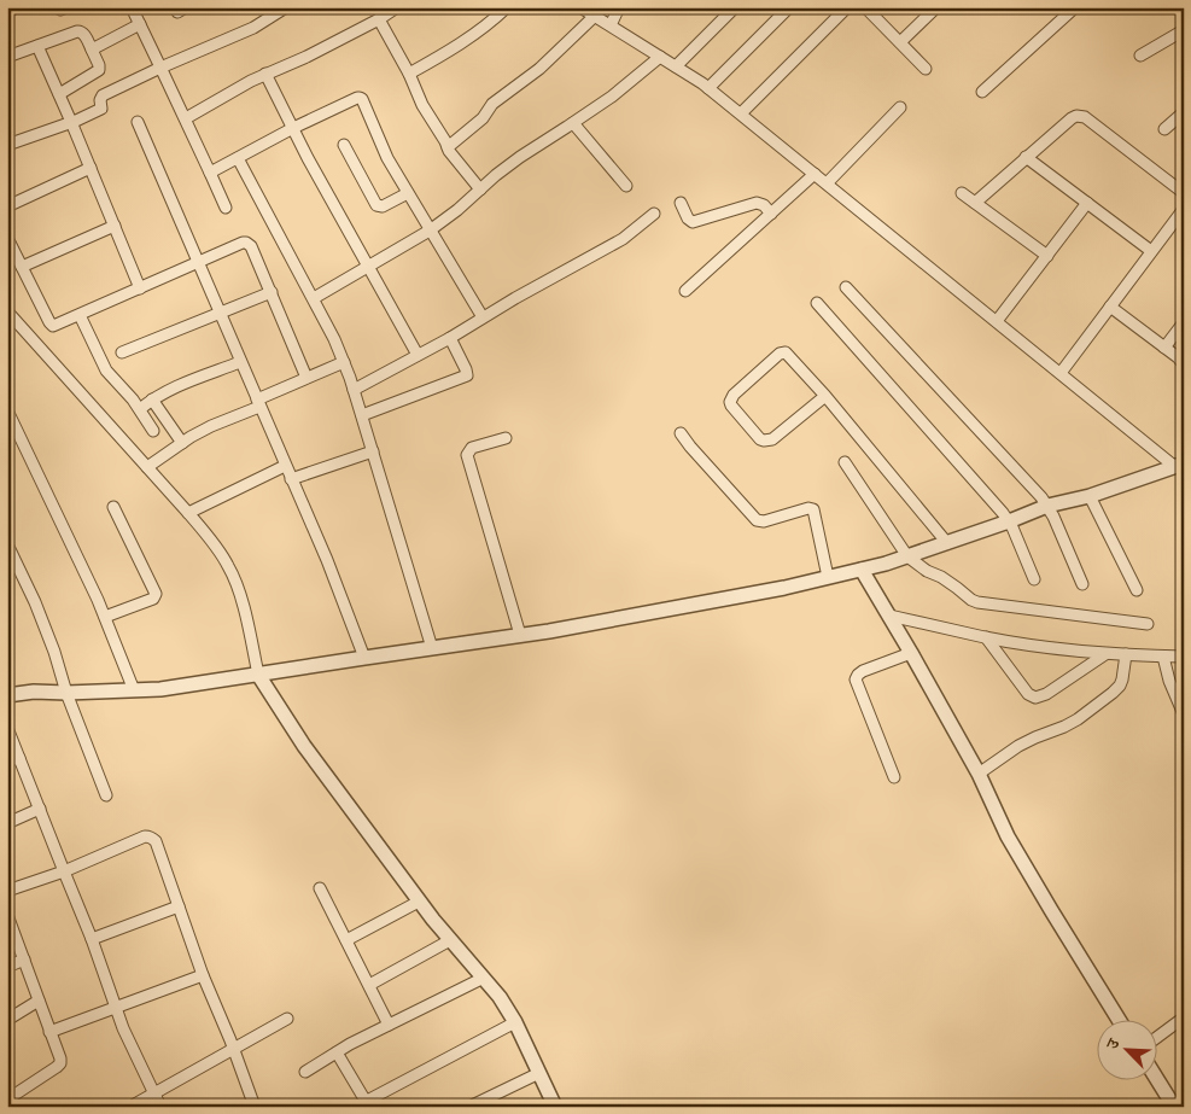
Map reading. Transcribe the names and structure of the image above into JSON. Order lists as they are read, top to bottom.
{
  "north": "top left"
}
